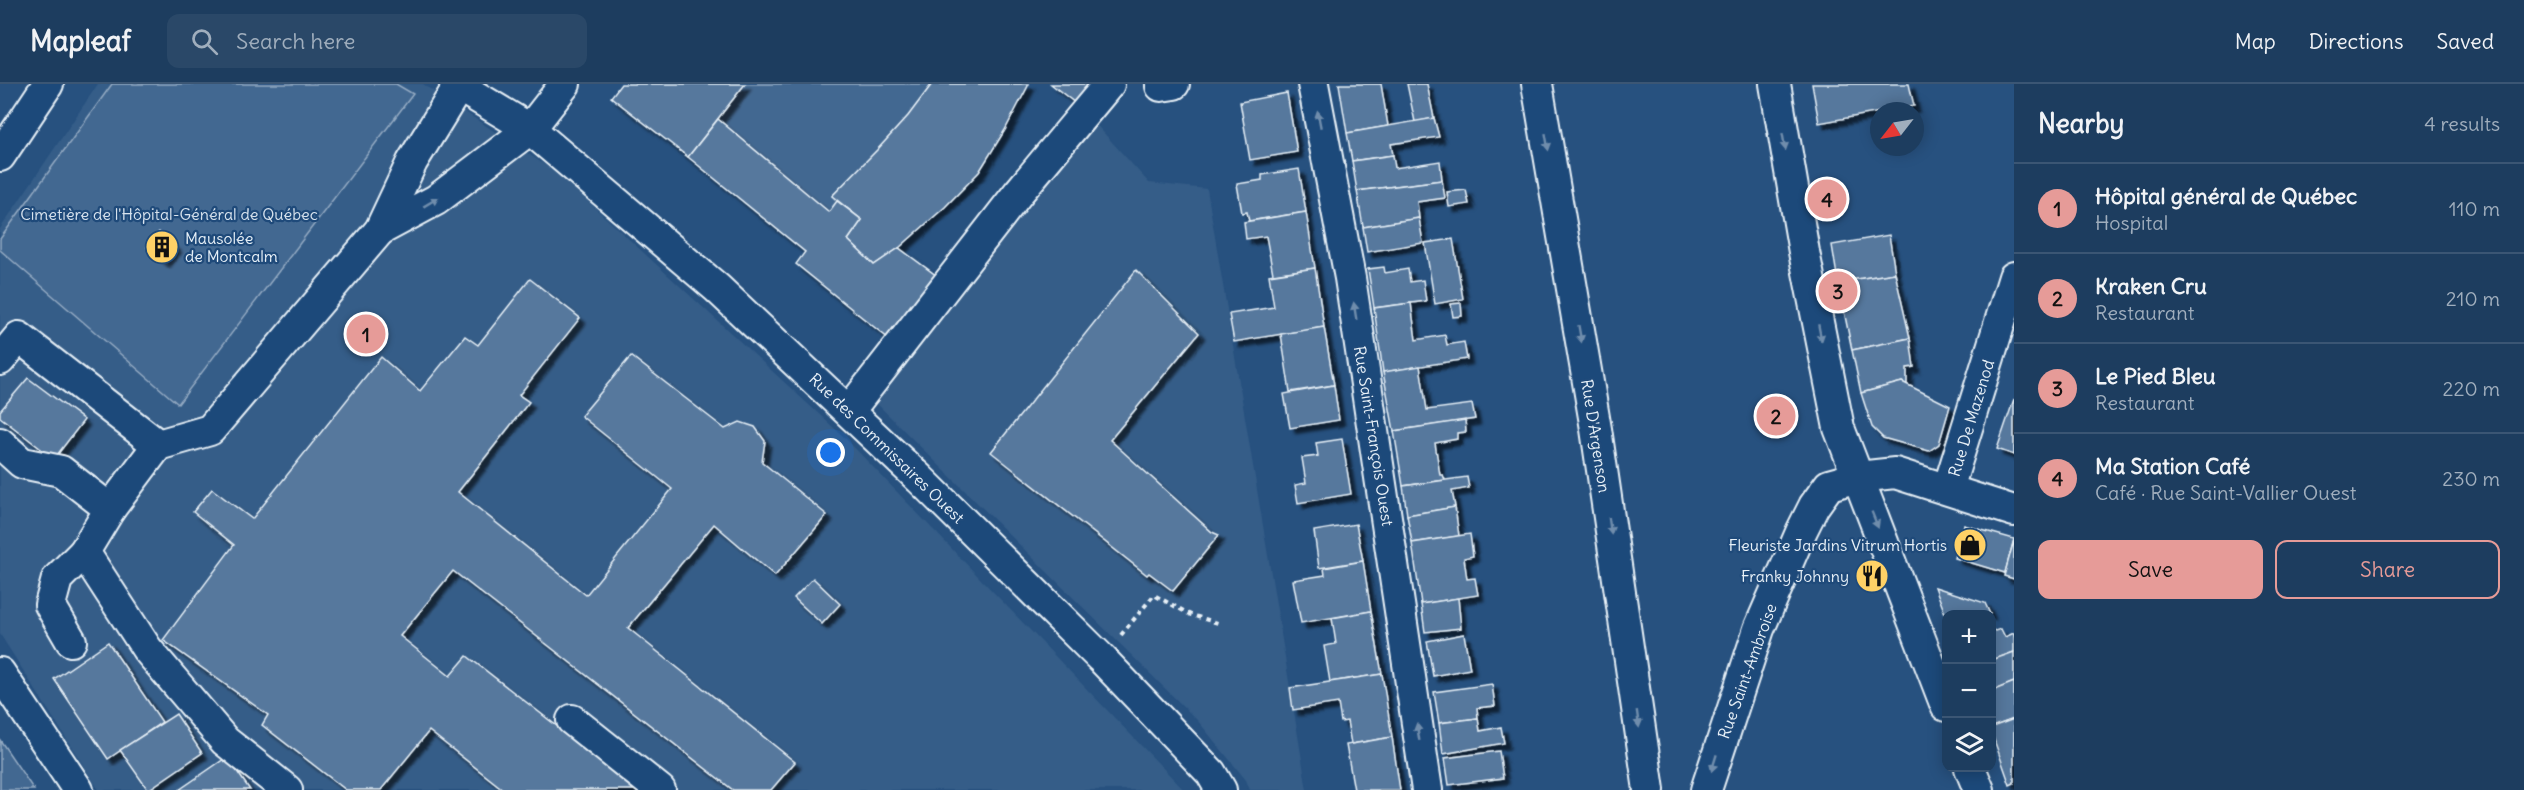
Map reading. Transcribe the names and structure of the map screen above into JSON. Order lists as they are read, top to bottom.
{
  "streets": {
    "street": [
      "Rue De Mazenod",
      "Rue Saint-François Ouest",
      "Rue D'Argenson",
      "Rue des Commissaires Ouest",
      "Rue Saint-Ambroise"
    ]
  },
  "crossings": [
    ["Rue De Mazenod", "Rue Saint-Ambroise"]
  ],
  "one_way": ["Rue Saint-François Ouest", "Rue Saint-Ambroise"],
  "parks": ["Cimetière de l'Hôpital-Général de Québec"],
  "places": {
    "building": ["Mausolée de Montcalm"],
    "shop": ["Fleuriste Jardins Vitrum Hortis"],
    "restaurant": ["Franky Johnny"]
  },
  "north": "bottom left",
  "page": {
    "header": "Mapleaf",
    "search": "Search here",
    "nav": ["Map", "Directions", "Saved"],
    "heading": ["Nearby", "4 results"],
    "list": [
      {
        "mark": "1",
        "name": "Hôpital général de Québec",
        "note": "Hospital",
        "value": "110 m"
      },
      {
        "mark": "2",
        "name": "Kraken Cru",
        "note": "Restaurant",
        "value": "210 m"
      },
      {
        "mark": "3",
        "name": "Le Pied Bleu",
        "note": "Restaurant",
        "value": "220 m"
      },
      {
        "mark": "4",
        "name": "Ma Station Café",
        "note": "Café · Rue Saint-Vallier Ouest",
        "value": "230 m"
      }
    ],
    "pins": [
      "4",
      "3",
      "1",
      "2"
    ],
    "buttons": ["Save", "Share"],
    "map_buttons": ["+", "−"]
  }
}
